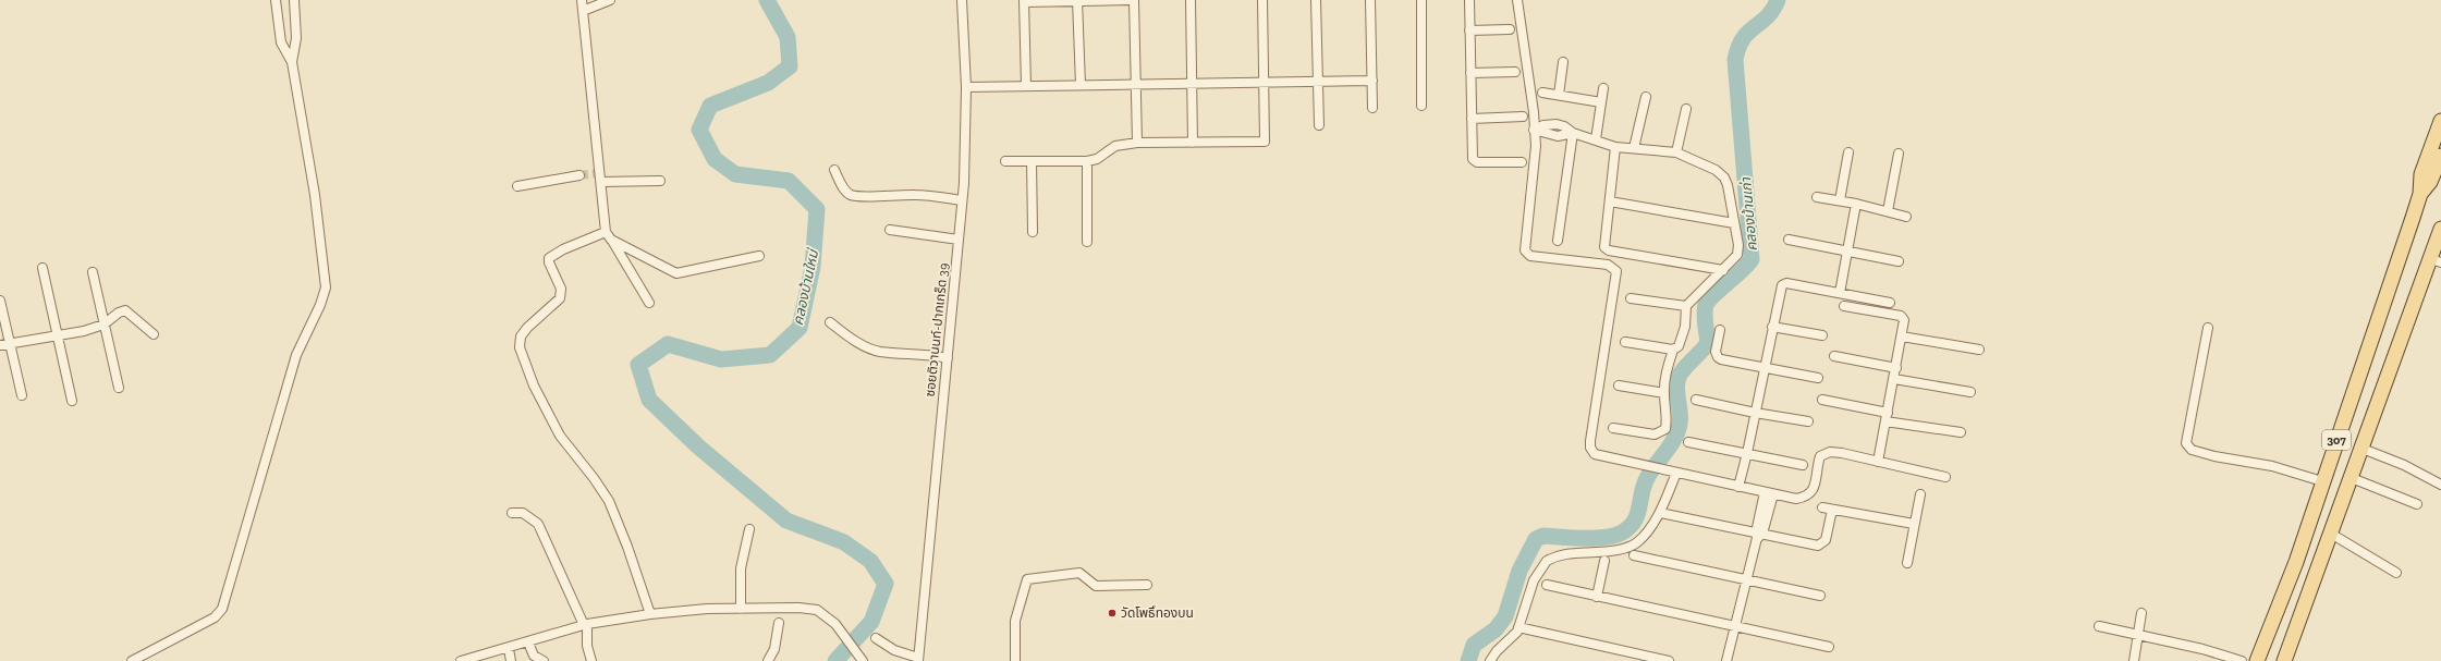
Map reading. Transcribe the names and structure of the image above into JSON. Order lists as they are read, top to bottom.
{
  "streets": {
    "main road": ["307"],
    "street": ["ซอยติวานนท์-ปากเกร็ด 39"]
  },
  "water": ["คลองบ้านเก่า", "คลองบ้านใหม่"],
  "places": ["วัดโพธิ์ทองบน"]
}
